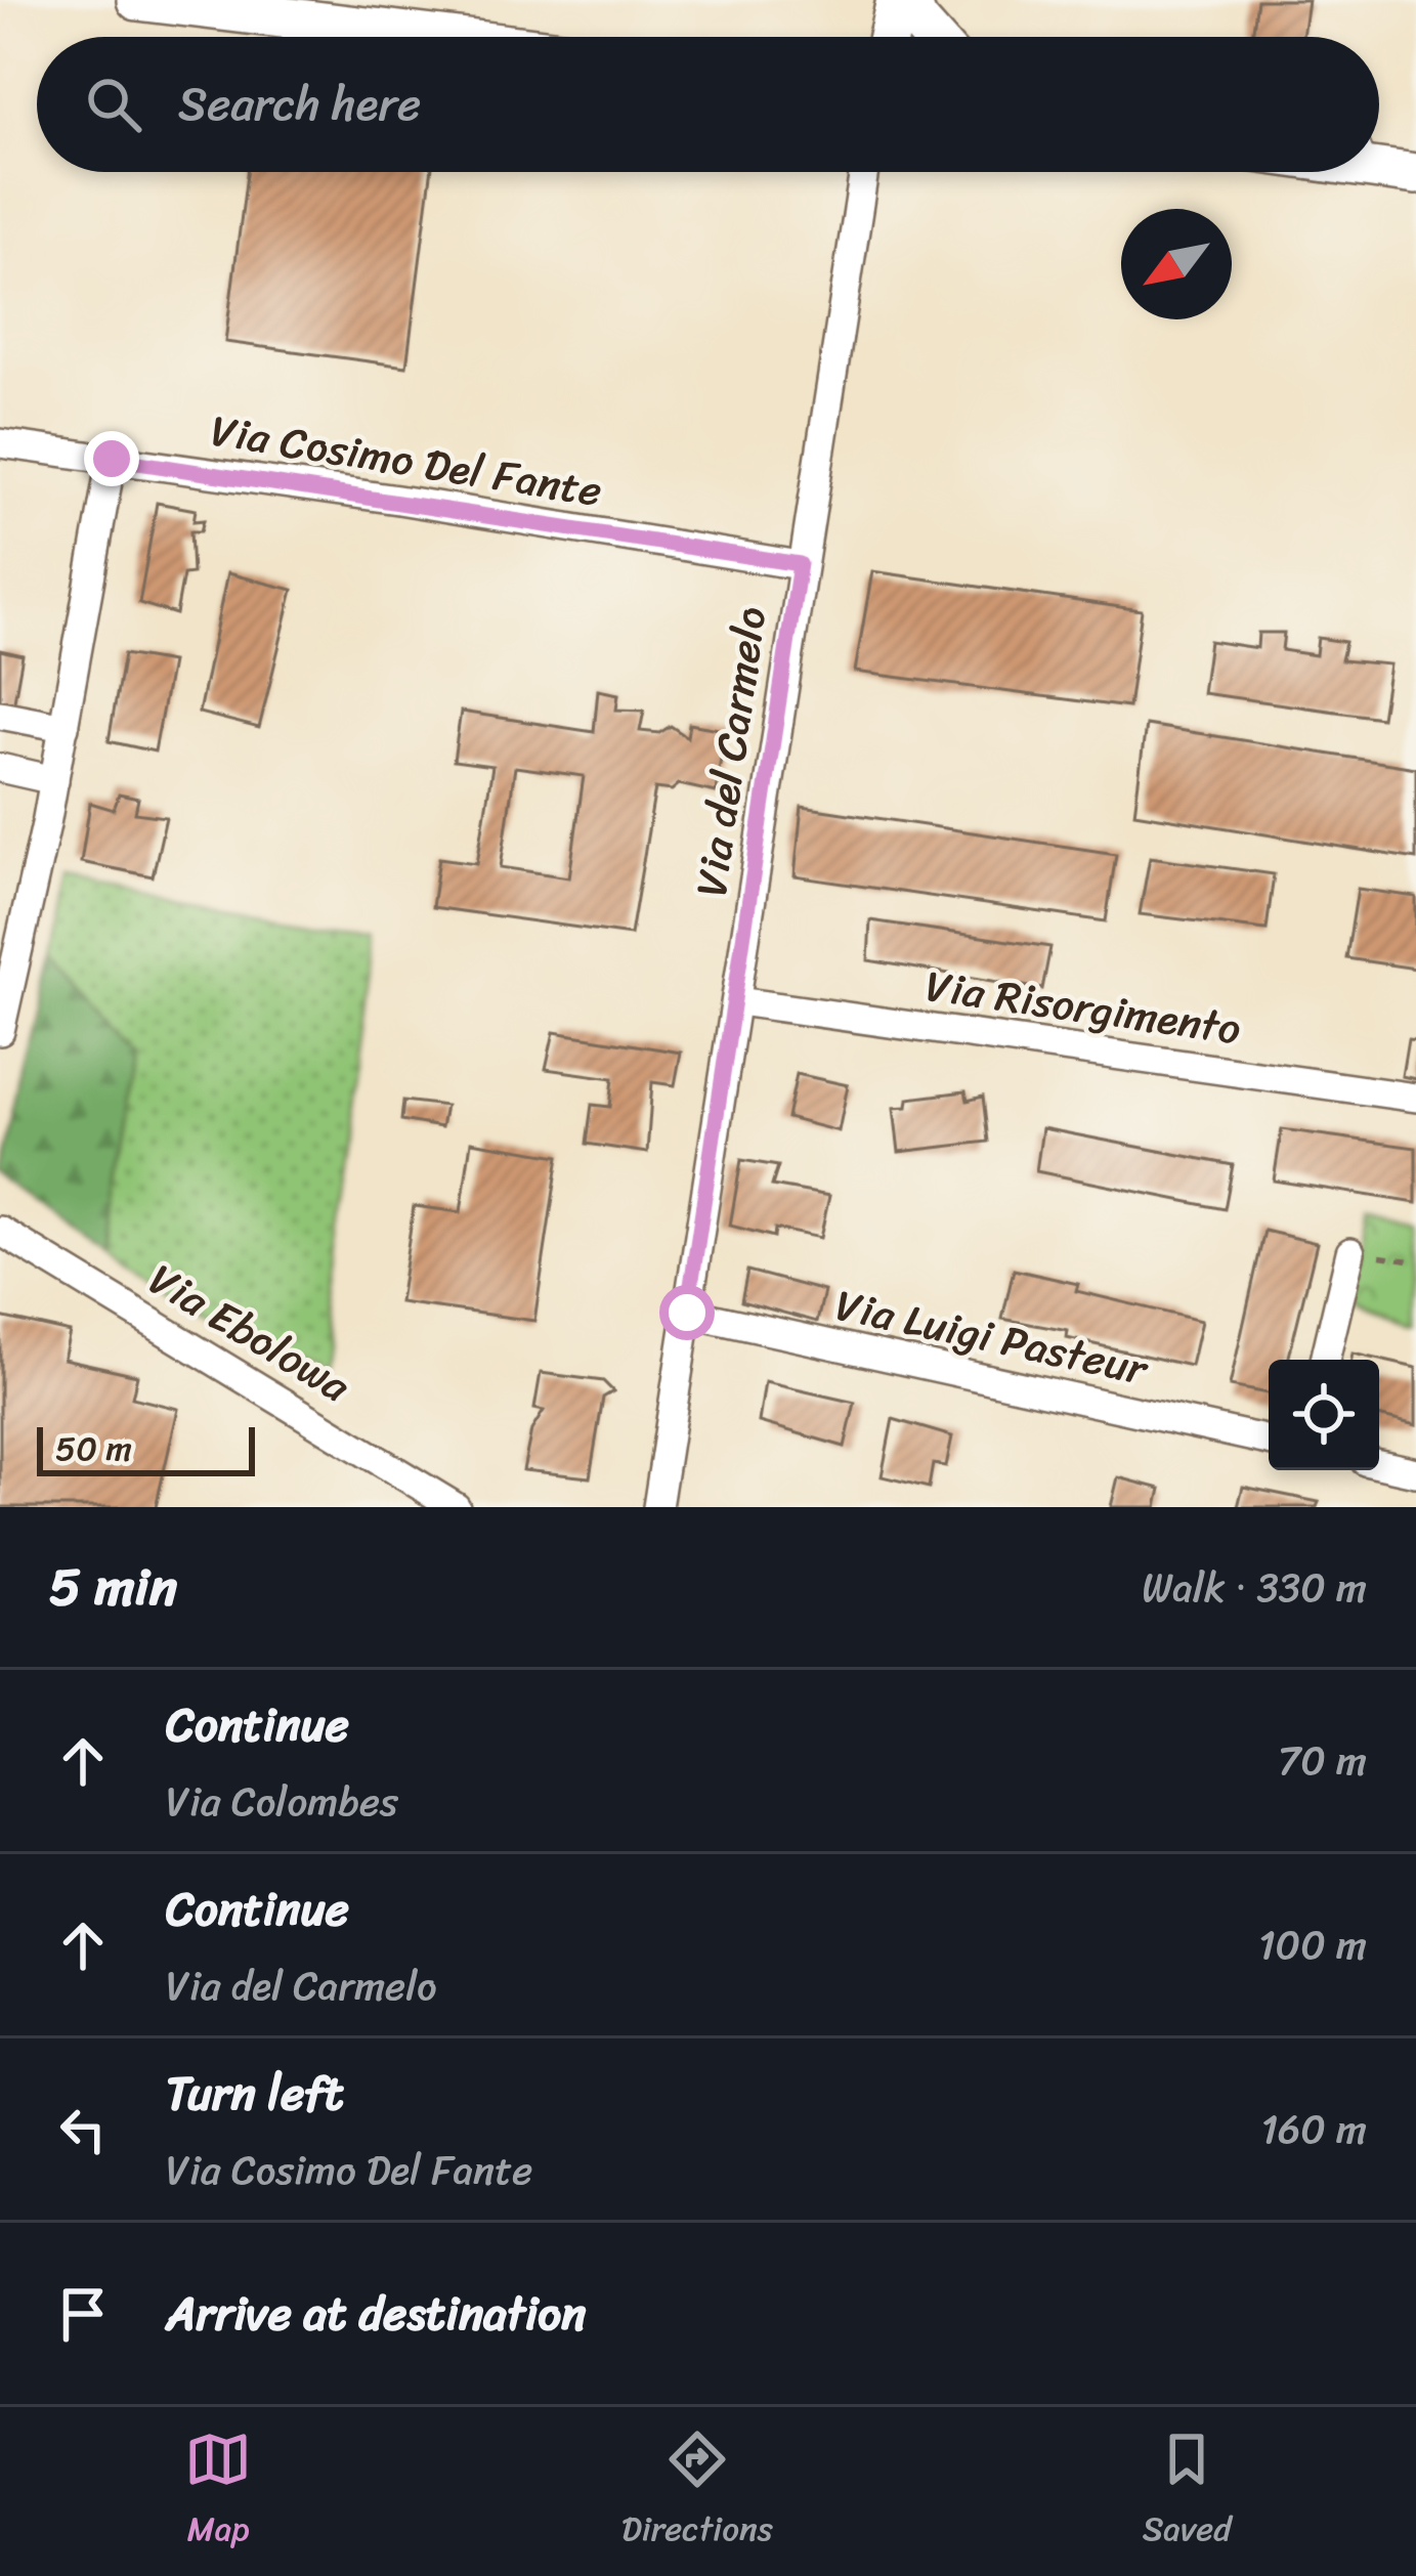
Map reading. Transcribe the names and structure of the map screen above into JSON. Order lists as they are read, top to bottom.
{
  "streets": {
    "street": [
      "Via Cosimo Del Fante",
      "Via del Carmelo",
      "Via Risorgimento",
      "Via Ebolowa",
      "Via Luigi Pasteur"
    ]
  },
  "crossings": [
    ["Via Cosimo Del Fante", "Via del Carmelo"],
    ["Via del Carmelo", "Via Risorgimento"],
    ["Via del Carmelo", "Via Luigi Pasteur"]
  ],
  "scale_bar": "50 m",
  "north": "bottom left",
  "page": {
    "search": "Search here",
    "scale": "50 m",
    "heading": ["5 min", "Walk · 330 m"],
    "list": [
      ["Continue", "Via Colombes", "70 m"],
      ["Continue", "Via del Carmelo", "100 m"],
      ["Turn left", "Via Cosimo Del Fante", "160 m"],
      "Arrive at destination"
    ],
    "nav": ["Map", "Directions", "Saved"]
  }
}
